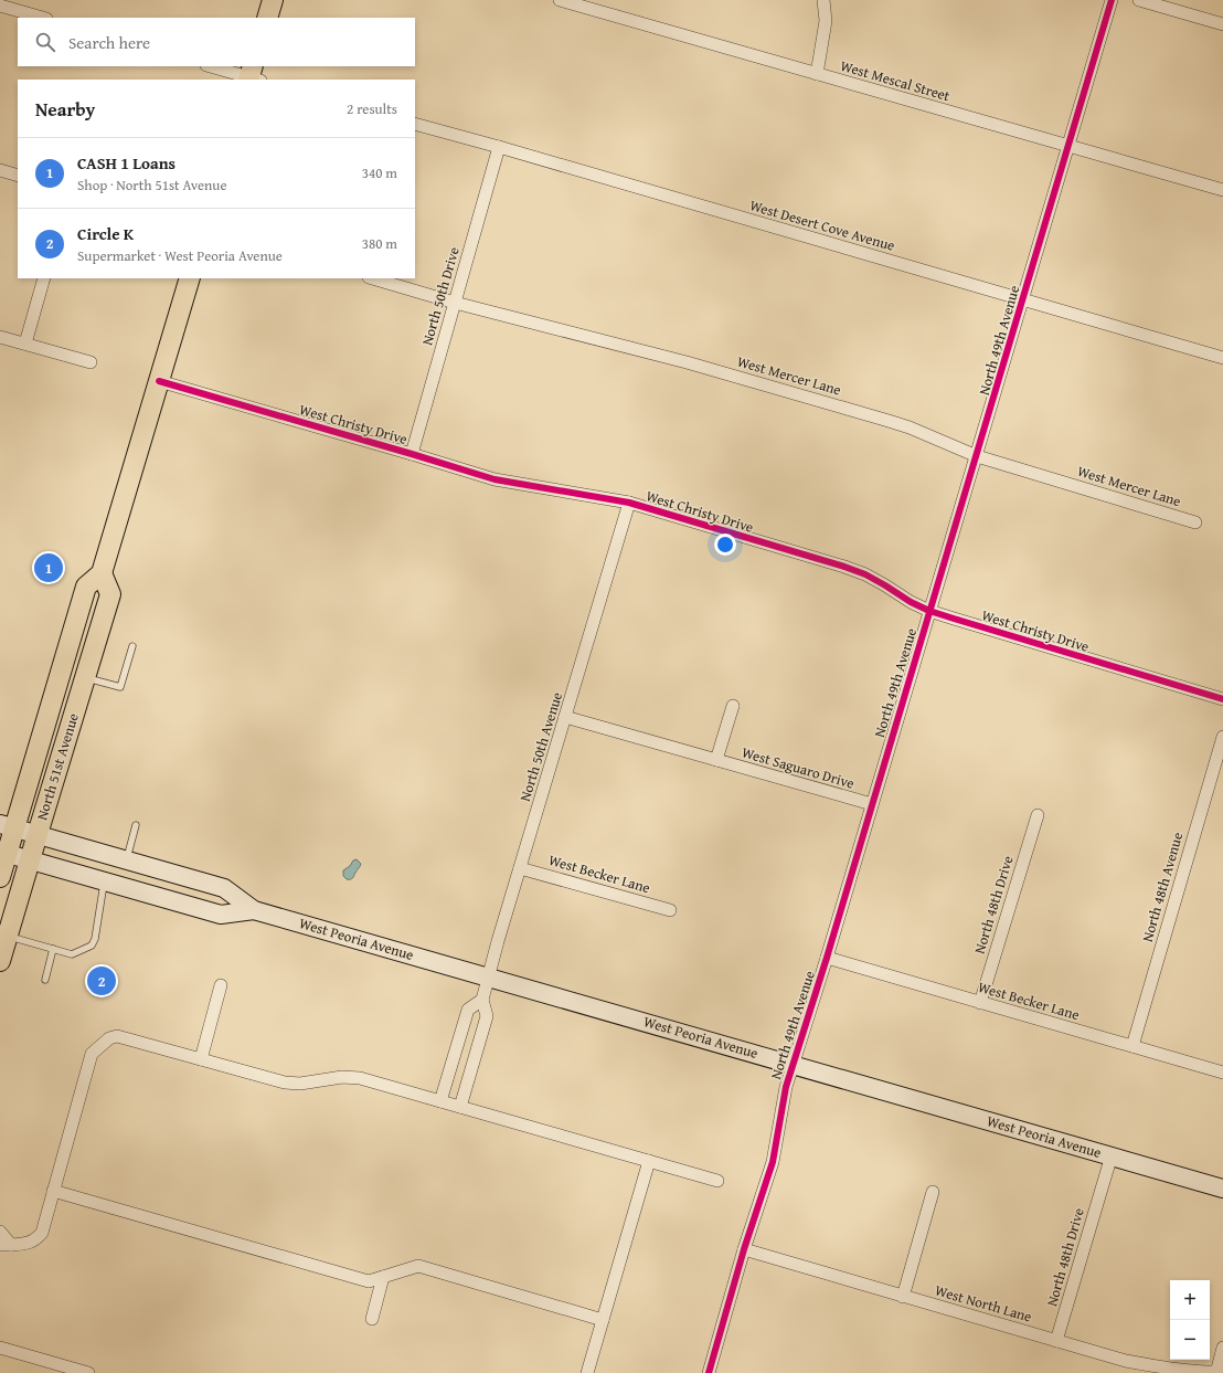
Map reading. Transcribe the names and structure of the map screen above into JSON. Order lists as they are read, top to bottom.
{
  "streets": {
    "main road": ["North 51st Avenue", "West Peoria Avenue"],
    "street": [
      "West Mescal Street",
      "West Desert Cove Avenue",
      "North 50th Drive",
      "North 49th Avenue",
      "West Mercer Lane",
      "West Christy Drive",
      "North 50th Avenue",
      "West Saguaro Drive",
      "West Becker Lane",
      "North 48th Avenue",
      "North 48th Drive",
      "West North Lane"
    ]
  },
  "crossings": [
    ["West Mescal Street", "North 49th Avenue"],
    ["West Desert Cove Avenue", "North 50th Drive"],
    ["West Desert Cove Avenue", "North 49th Avenue"],
    ["North 50th Drive", "West Mercer Lane"],
    ["North 50th Drive", "West Christy Drive"],
    ["North 49th Avenue", "West Mercer Lane"],
    ["North 49th Avenue", "West Christy Drive"],
    ["North 49th Avenue", "West Saguaro Drive"],
    ["North 49th Avenue", "West Becker Lane"],
    ["North 49th Avenue", "West Peoria Avenue"],
    ["North 49th Avenue", "West North Lane"],
    ["West Christy Drive", "North 50th Avenue"],
    ["North 50th Avenue", "West Saguaro Drive"],
    ["North 50th Avenue", "West Becker Lane"],
    ["North 50th Avenue", "West Peoria Avenue"],
    ["North 51st Avenue", "West Peoria Avenue"],
    ["West Becker Lane", "North 48th Avenue"],
    ["West Becker Lane", "North 48th Drive"],
    ["North 48th Drive", "West Peoria Avenue"],
    ["North 48th Drive", "West North Lane"]
  ],
  "page": {
    "search": "Search here",
    "heading": ["Nearby", "2 results"],
    "list": [
      {
        "mark": "1",
        "name": "CASH 1 Loans",
        "note": "Shop · North 51st Avenue",
        "value": "340 m"
      },
      {
        "mark": "2",
        "name": "Circle K",
        "note": "Supermarket · West Peoria Avenue",
        "value": "380 m"
      }
    ],
    "pins": ["1", "2"],
    "map_buttons": ["+", "−"]
  }
}
